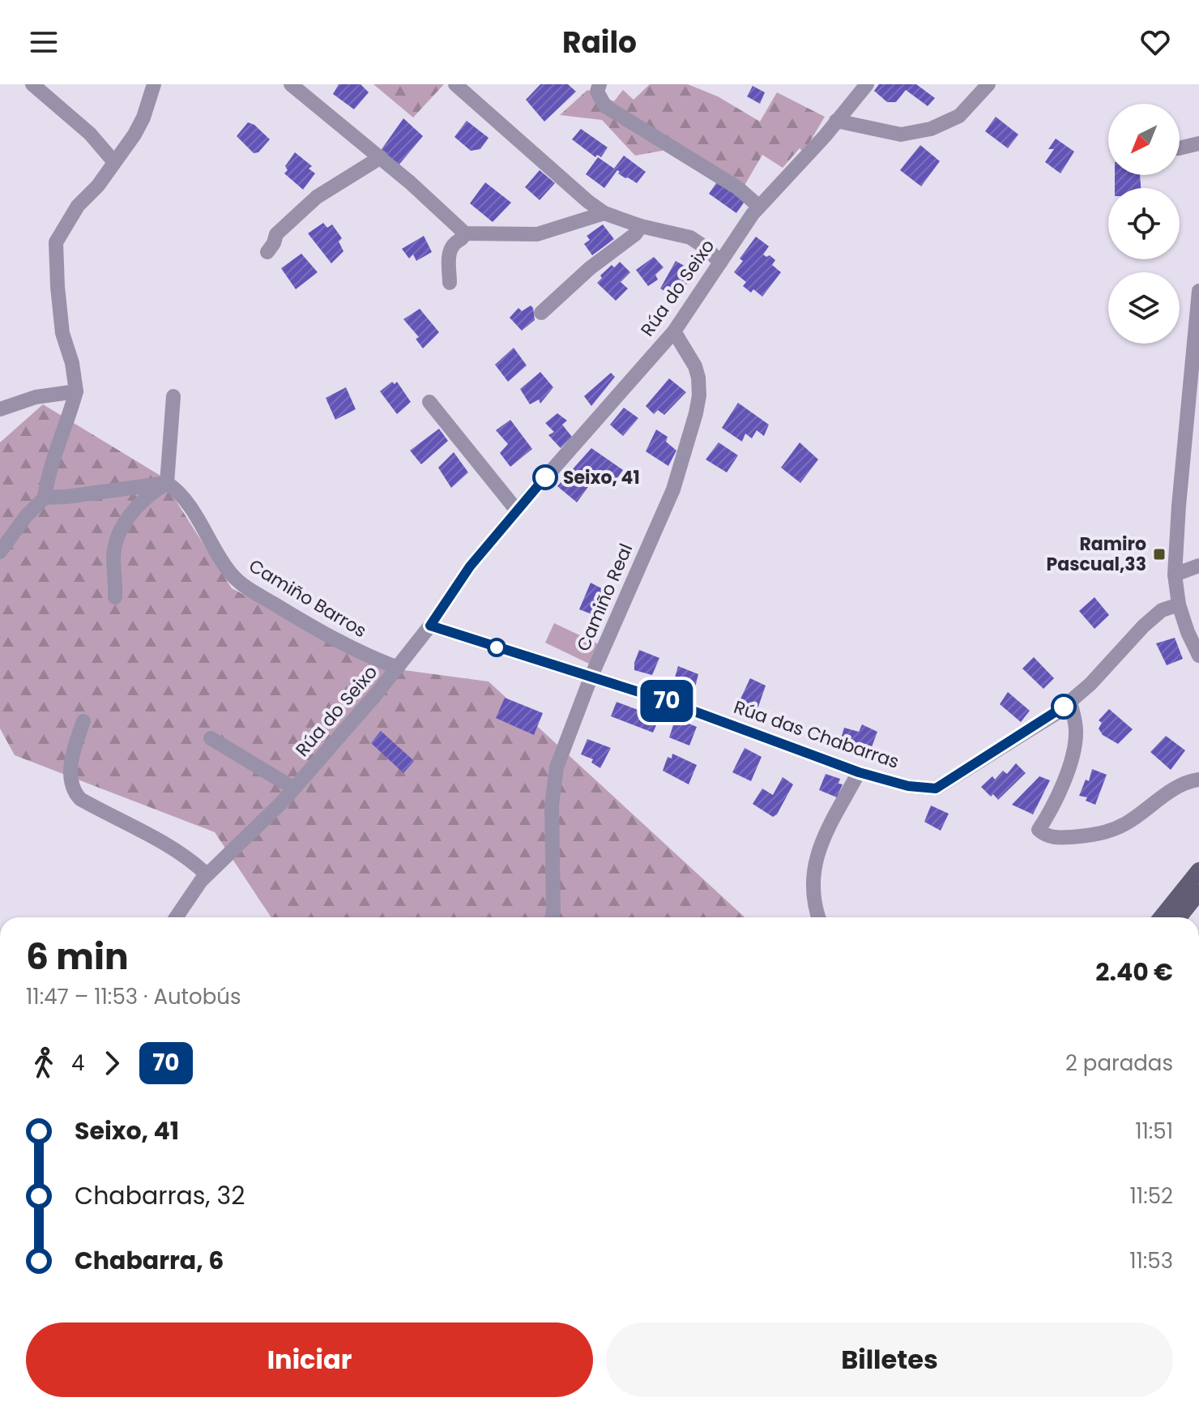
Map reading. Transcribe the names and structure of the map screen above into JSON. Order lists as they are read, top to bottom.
{
  "streets": {
    "street": [
      "Rúa do Seixo",
      "Camiño Real",
      "Camiño Barros",
      "Rúa das Chabarras"
    ]
  },
  "crossings": [
    ["Rúa do Seixo", "Camiño Real"],
    ["Rúa do Seixo", "Camiño Barros"],
    ["Rúa do Seixo", "Rúa das Chabarras"],
    ["Camiño Real", "Rúa das Chabarras"]
  ],
  "places": {
    "other": ["Seixo, 41"],
    "transit": ["Ramiro Pascual,33"]
  },
  "lines": ["bus line 70"],
  "north": "bottom left",
  "page": {
    "header": "Railo",
    "on_map": "70",
    "heading": ["6 min", "11:47 – 11:53 · Autobús", "2.40 €"],
    "legs": ["4", "70", "2 paradas"],
    "list": [
      {
        "name": "Seixo, 41",
        "value": "11:51"
      },
      {
        "name": "Chabarras, 32",
        "value": "11:52"
      },
      {
        "name": "Chabarra, 6",
        "value": "11:53"
      }
    ],
    "buttons": ["Iniciar", "Billetes"]
  }
}
